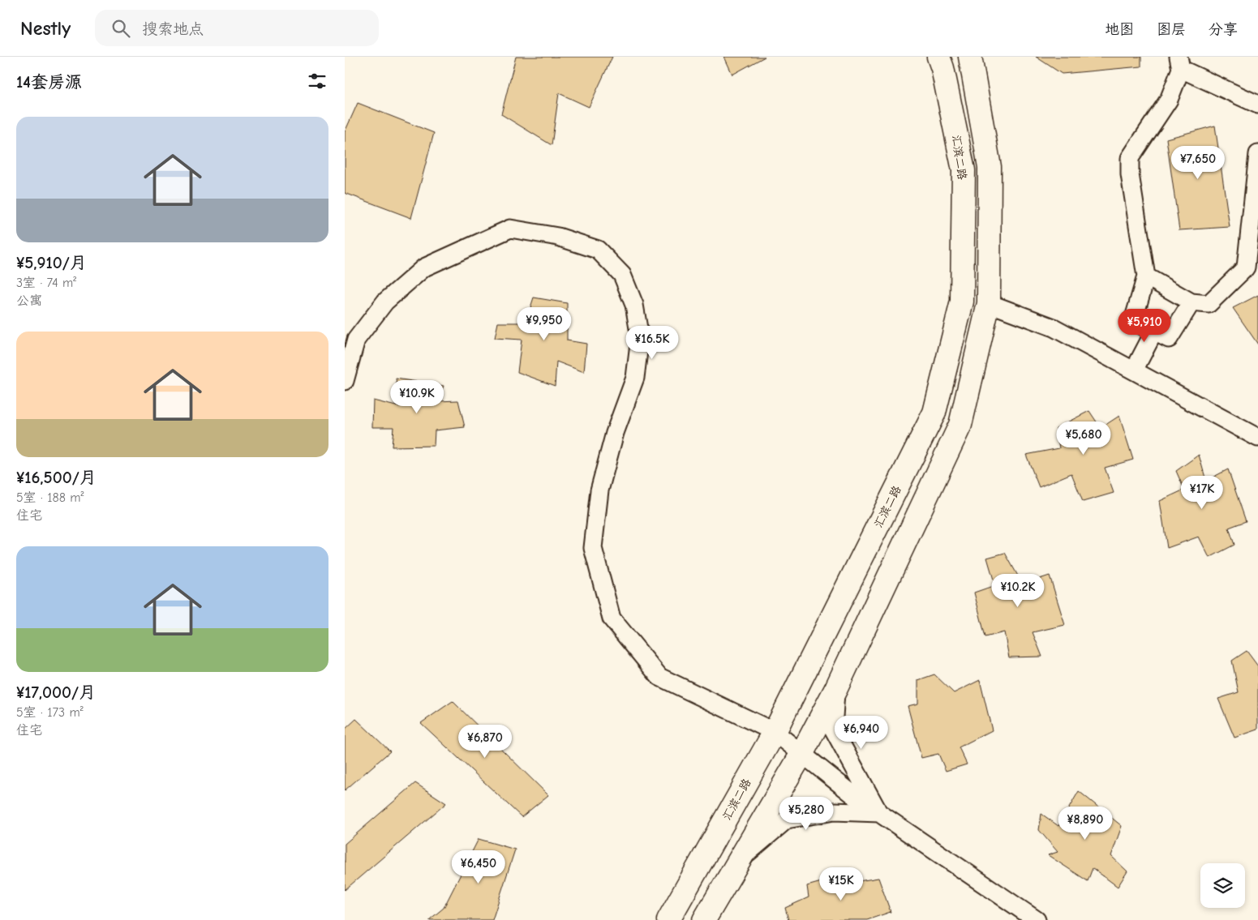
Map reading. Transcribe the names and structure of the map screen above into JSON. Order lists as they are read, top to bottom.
{
  "streets": {
    "main road": ["汇滨二路"]
  },
  "page": {
    "header": "Nestly",
    "search": "搜索地点",
    "nav": ["地图", "图层", "分享"],
    "heading": "14套房源",
    "list": [
      {
        "name": "¥5,910/月",
        "note": "3室 · 74 m² · 公寓"
      },
      {
        "name": "¥16,500/月",
        "note": "5室 · 188 m² · 住宅"
      },
      {
        "name": "¥17,000/月",
        "note": "5室 · 173 m² · 住宅"
      }
    ],
    "price": [
      "¥7,650",
      "¥9,950",
      "¥5,910",
      "¥16.5K",
      "¥10.9K",
      "¥5,680",
      "¥17K",
      "¥10.2K",
      "¥6,940",
      "¥6,870",
      "¥5,280",
      "¥8,890",
      "¥6,450",
      "¥15K"
    ]
  }
}
